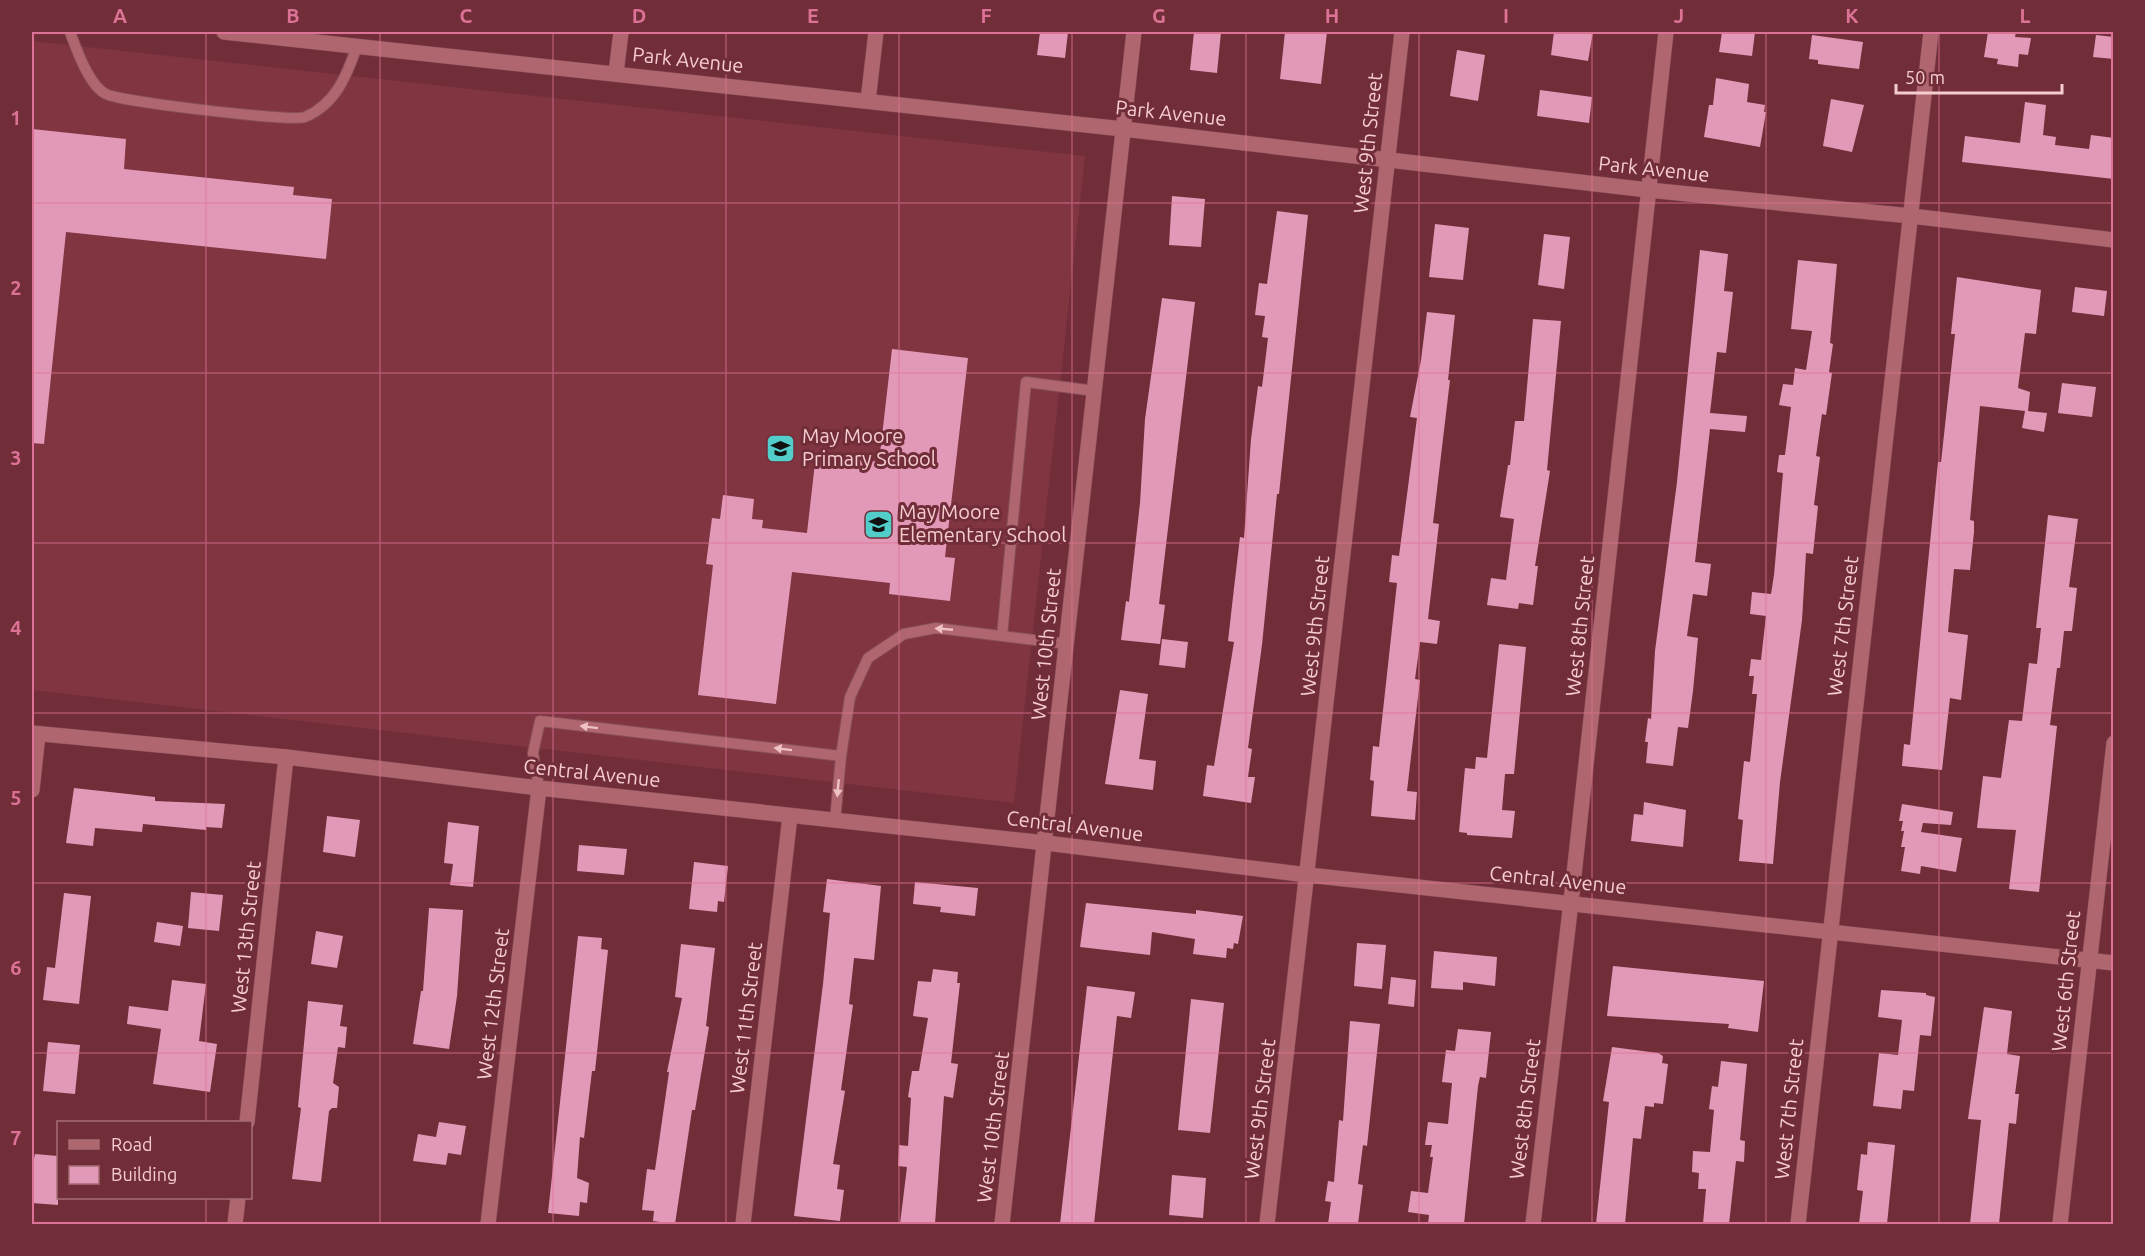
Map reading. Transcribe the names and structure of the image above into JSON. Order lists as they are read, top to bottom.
{
  "streets": {
    "street": [
      "Park Avenue",
      "West 9th Street",
      "West 8th Street",
      "West 7th Street",
      "West 10th Street",
      "Central Avenue",
      "West 13th Street",
      "West 6th Street",
      "West 12th Street",
      "West 11th Street"
    ]
  },
  "crossings": [
    ["Park Avenue", "West 9th Street"],
    ["Park Avenue", "West 8th Street"],
    ["Park Avenue", "West 7th Street"],
    ["Park Avenue", "West 10th Street"],
    ["West 9th Street", "Central Avenue"],
    ["West 8th Street", "Central Avenue"],
    ["West 7th Street", "Central Avenue"],
    ["West 10th Street", "Central Avenue"],
    ["Central Avenue", "West 13th Street"],
    ["Central Avenue", "West 6th Street"],
    ["Central Avenue", "West 12th Street"],
    ["Central Avenue", "West 11th Street"]
  ],
  "places": {
    "school or university": ["May Moore Primary School", "May Moore Elementary School"]
  },
  "legend": ["Road", "Building"],
  "scale_bar": "50 m",
  "grid": {
    "columns": [
      "A",
      "B",
      "C",
      "D",
      "E",
      "F",
      "G",
      "H",
      "I",
      "J",
      "K",
      "L"
    ],
    "rows": [
      "1",
      "2",
      "3",
      "4",
      "5",
      "6",
      "7"
    ]
  }
}
